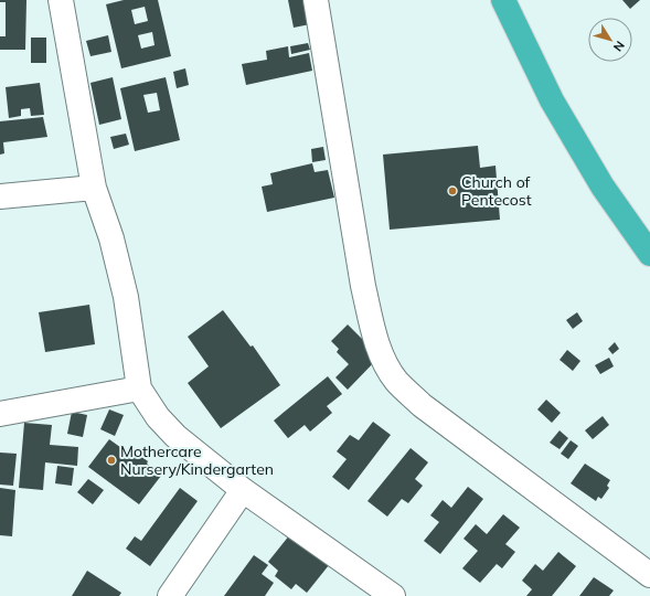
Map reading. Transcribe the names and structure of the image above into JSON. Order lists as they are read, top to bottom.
{
  "places": ["Church of Pentecost", "Mothercare Nursery/Kindergarten"],
  "north": "bottom right"
}
